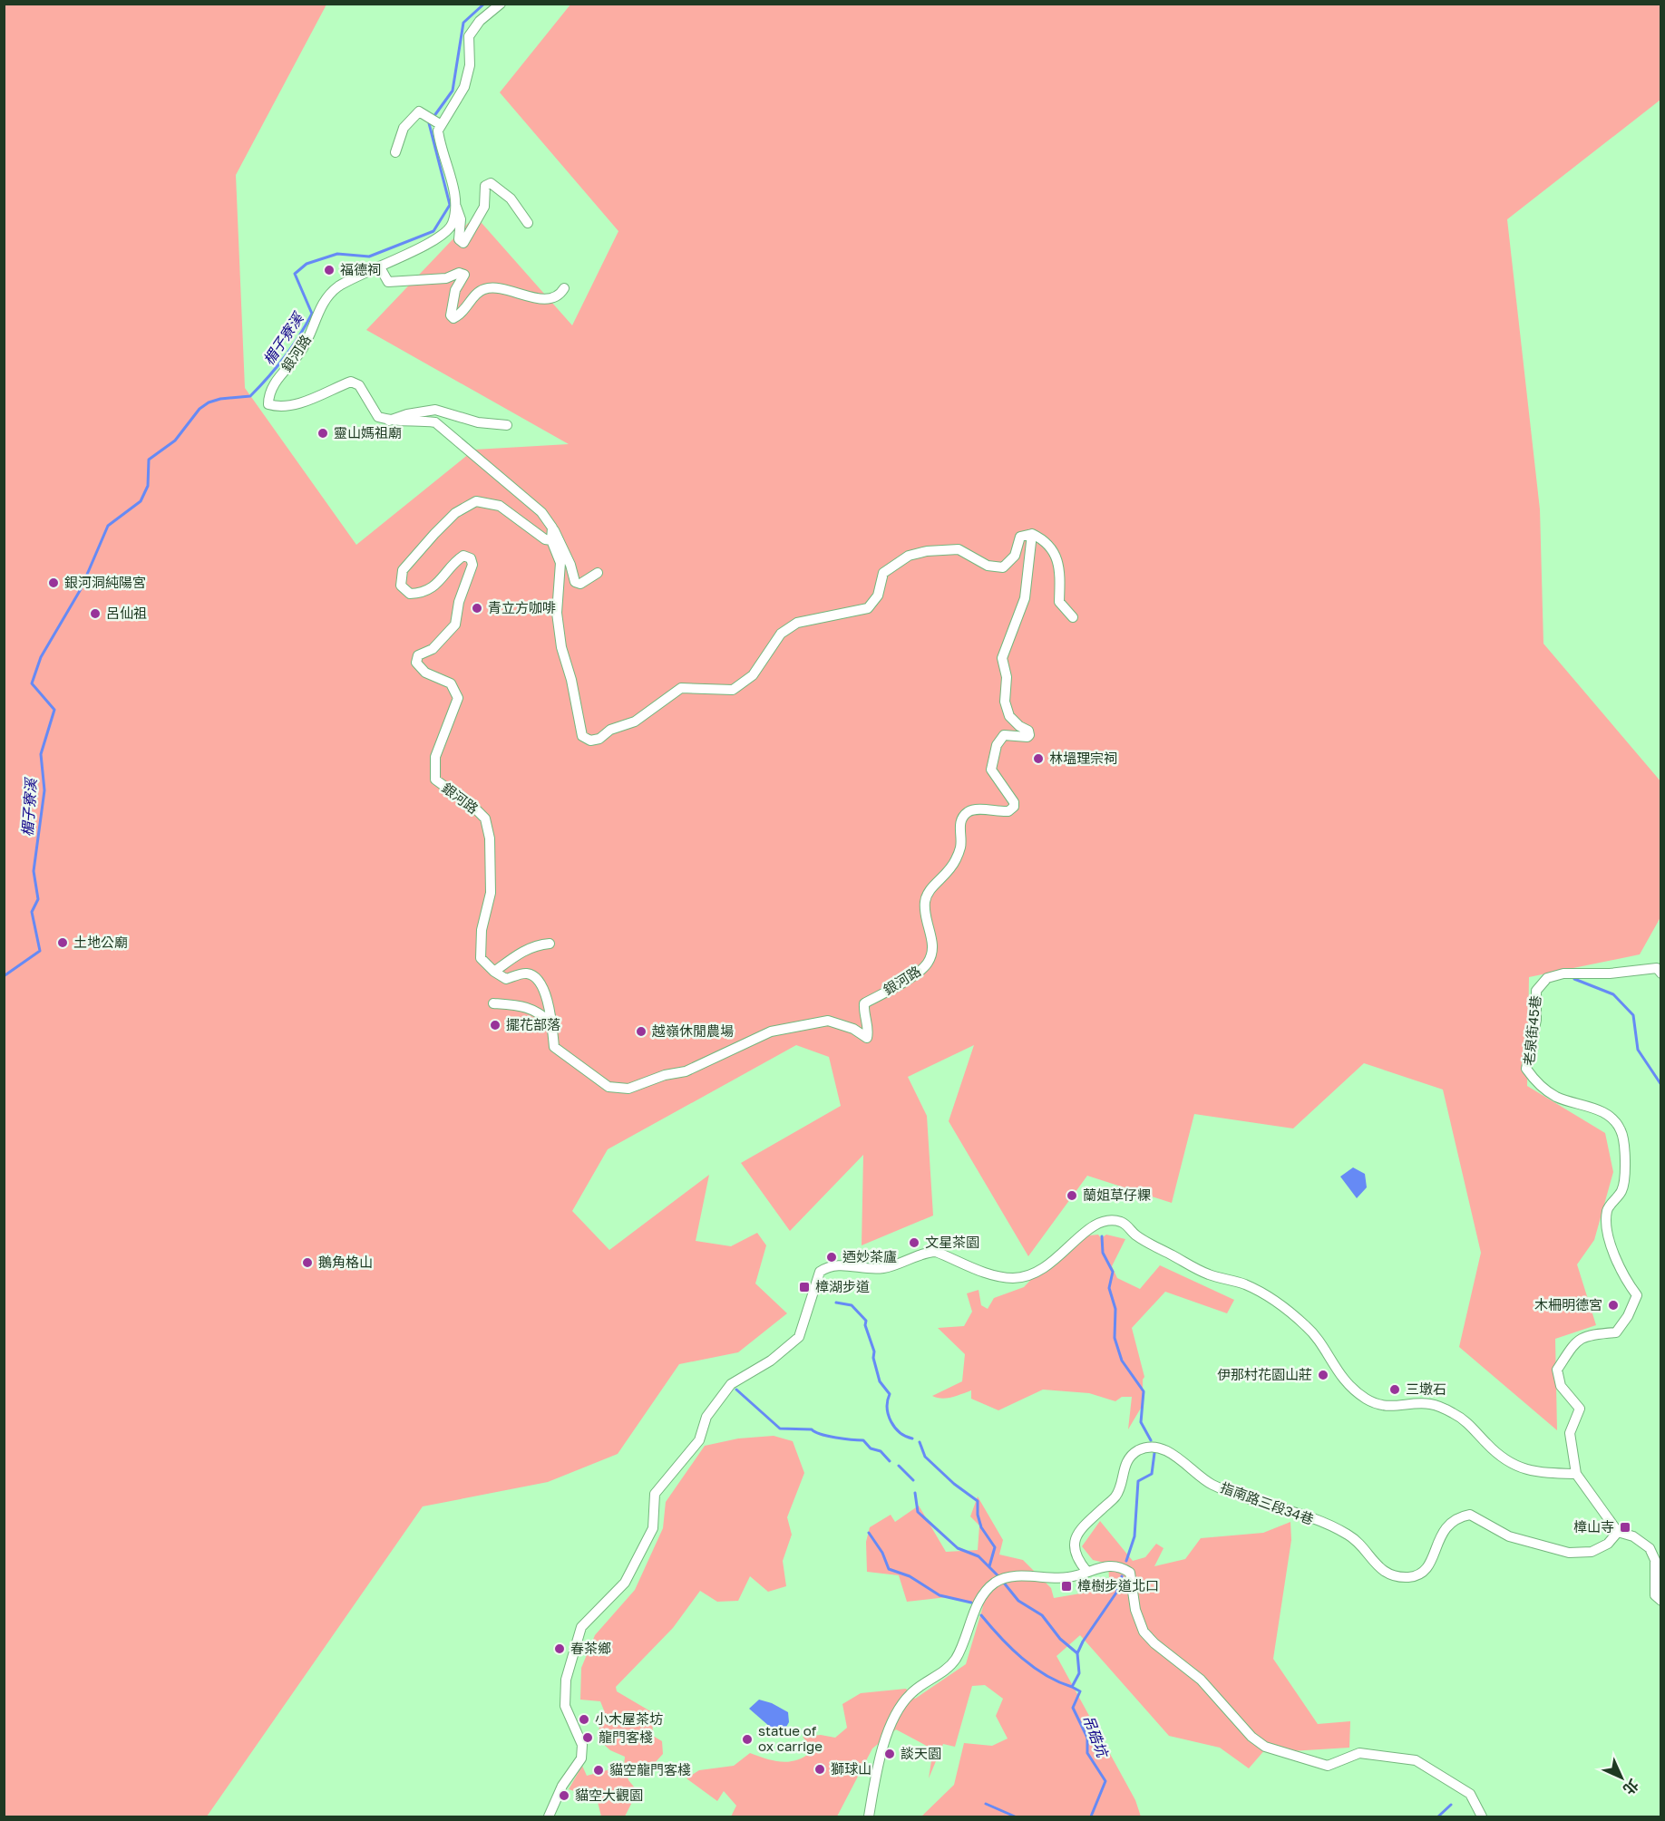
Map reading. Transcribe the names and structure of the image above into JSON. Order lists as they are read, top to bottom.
{
  "streets": {
    "street": ["銀河路", "老泉街45巷", "指南路三段34巷"]
  },
  "water": ["楣子寮溪", "吊硞坑"],
  "places": {
    "other": [
      "福德祠",
      "靈山媽祖廟",
      "銀河洞純陽宮",
      "青立方咖啡",
      "呂仙祖",
      "林塭理宗祠",
      "土地公廟",
      "擺花部落",
      "越嶺休閒農場",
      "蘭姐草仔粿",
      "文星茶園",
      "迺妙茶廬",
      "鵝角格山",
      "木柵明德宮",
      "伊那村花園山莊",
      "三墩石",
      "春茶鄉",
      "小木屋茶坊",
      "龍門客棧",
      "statue of ox carrige",
      "談天園",
      "獅球山",
      "貓空龍門客棧",
      "貓空大觀園"
    ],
    "transit": ["樟湖步道", "樟山寺", "樟樹步道北口"]
  },
  "north": "bottom right"
}
